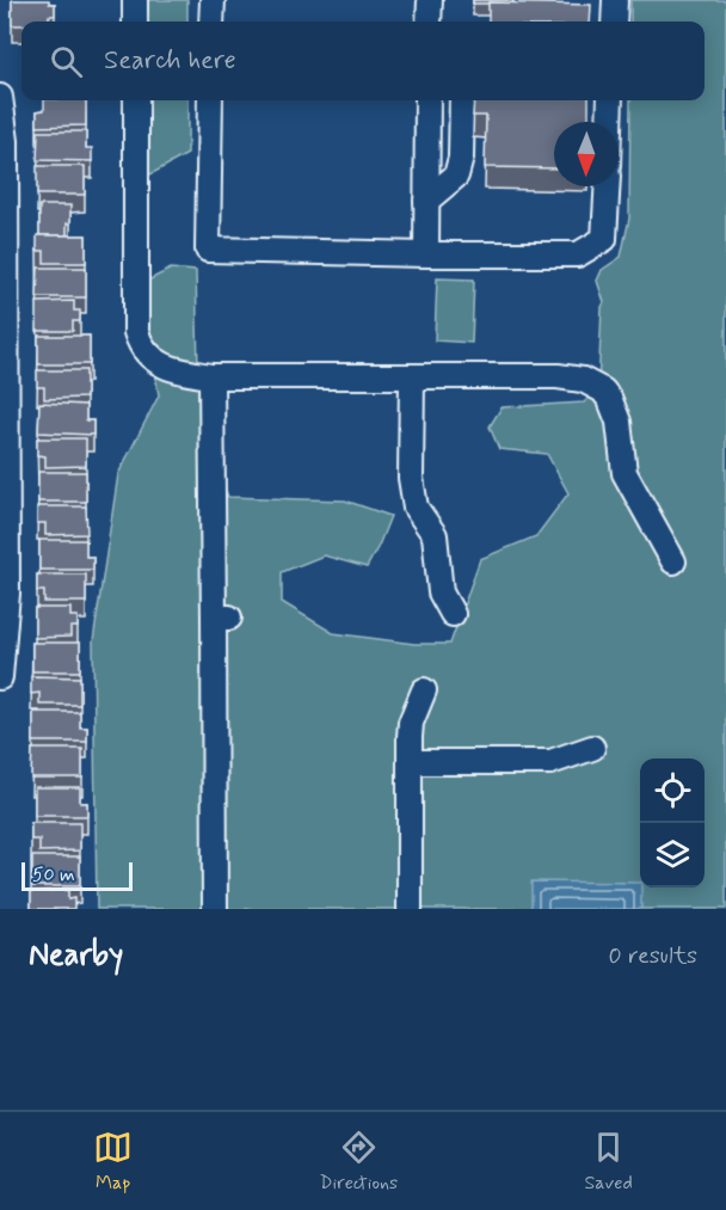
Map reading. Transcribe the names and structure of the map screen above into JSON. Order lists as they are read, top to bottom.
{
  "scale_bar": "50 m",
  "north": "bottom",
  "page": {
    "search": "Search here",
    "scale": "50 m",
    "heading": ["Nearby", "0 results"],
    "nav": ["Map", "Directions", "Saved"]
  }
}
